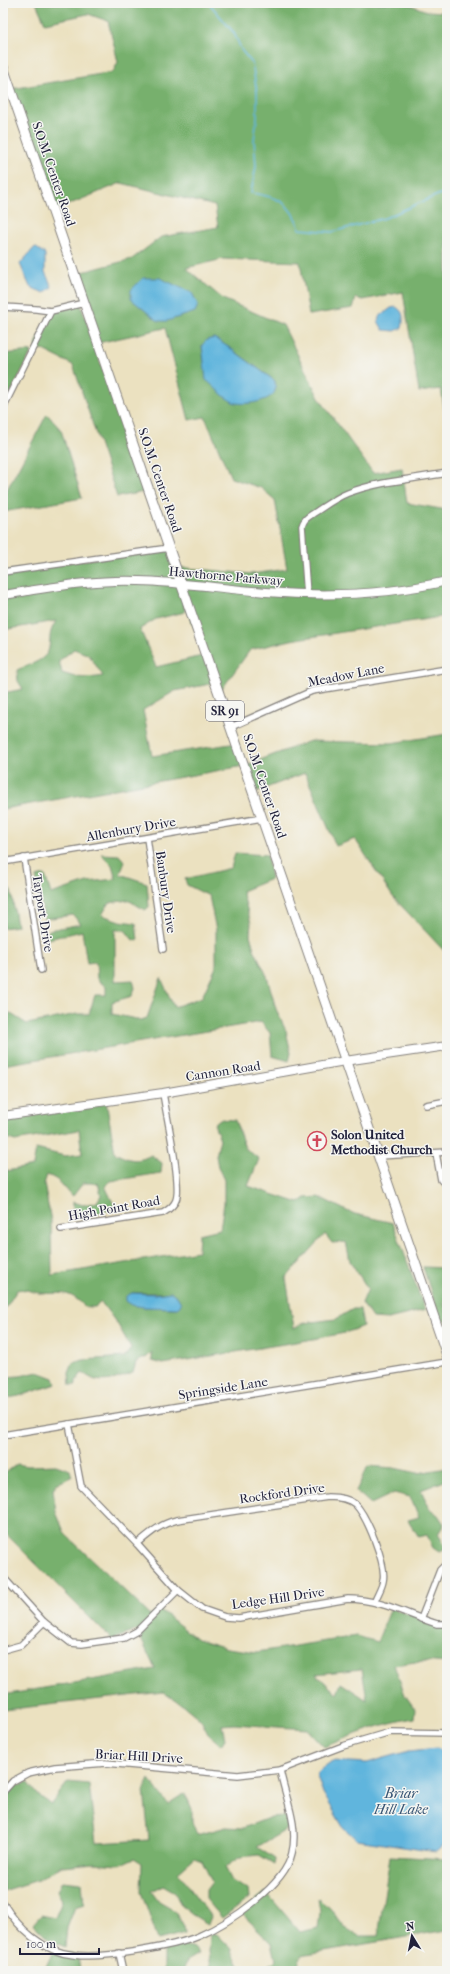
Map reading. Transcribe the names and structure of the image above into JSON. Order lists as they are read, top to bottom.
{
  "streets": {
    "main road": [
      "S.O.M. Center Road",
      "Hawthorne Parkway",
      "SR 91",
      "Cannon Road"
    ],
    "street": [
      "Meadow Lane",
      "Allenbury Drive",
      "Banbury Drive",
      "Tayport Drive",
      "High Point Road",
      "Springside Lane",
      "Rockford Drive",
      "Ledge Hill Drive",
      "Briar Hill Drive"
    ]
  },
  "crossings": [
    ["S.O.M. Center Road", "Hawthorne Parkway"],
    ["S.O.M. Center Road", "Meadow Lane"],
    ["S.O.M. Center Road", "Allenbury Drive"],
    ["S.O.M. Center Road", "Cannon Road"],
    ["Allenbury Drive", "Banbury Drive"],
    ["Allenbury Drive", "Tayport Drive"],
    ["Cannon Road", "High Point Road"],
    ["Springside Lane", "Ledge Hill Drive"],
    ["Rockford Drive", "Ledge Hill Drive"]
  ],
  "water": ["Briar Hill Lake"],
  "places": {
    "church": ["Solon United Methodist Church"]
  },
  "scale_bar": "100 m",
  "north": "top"
}
